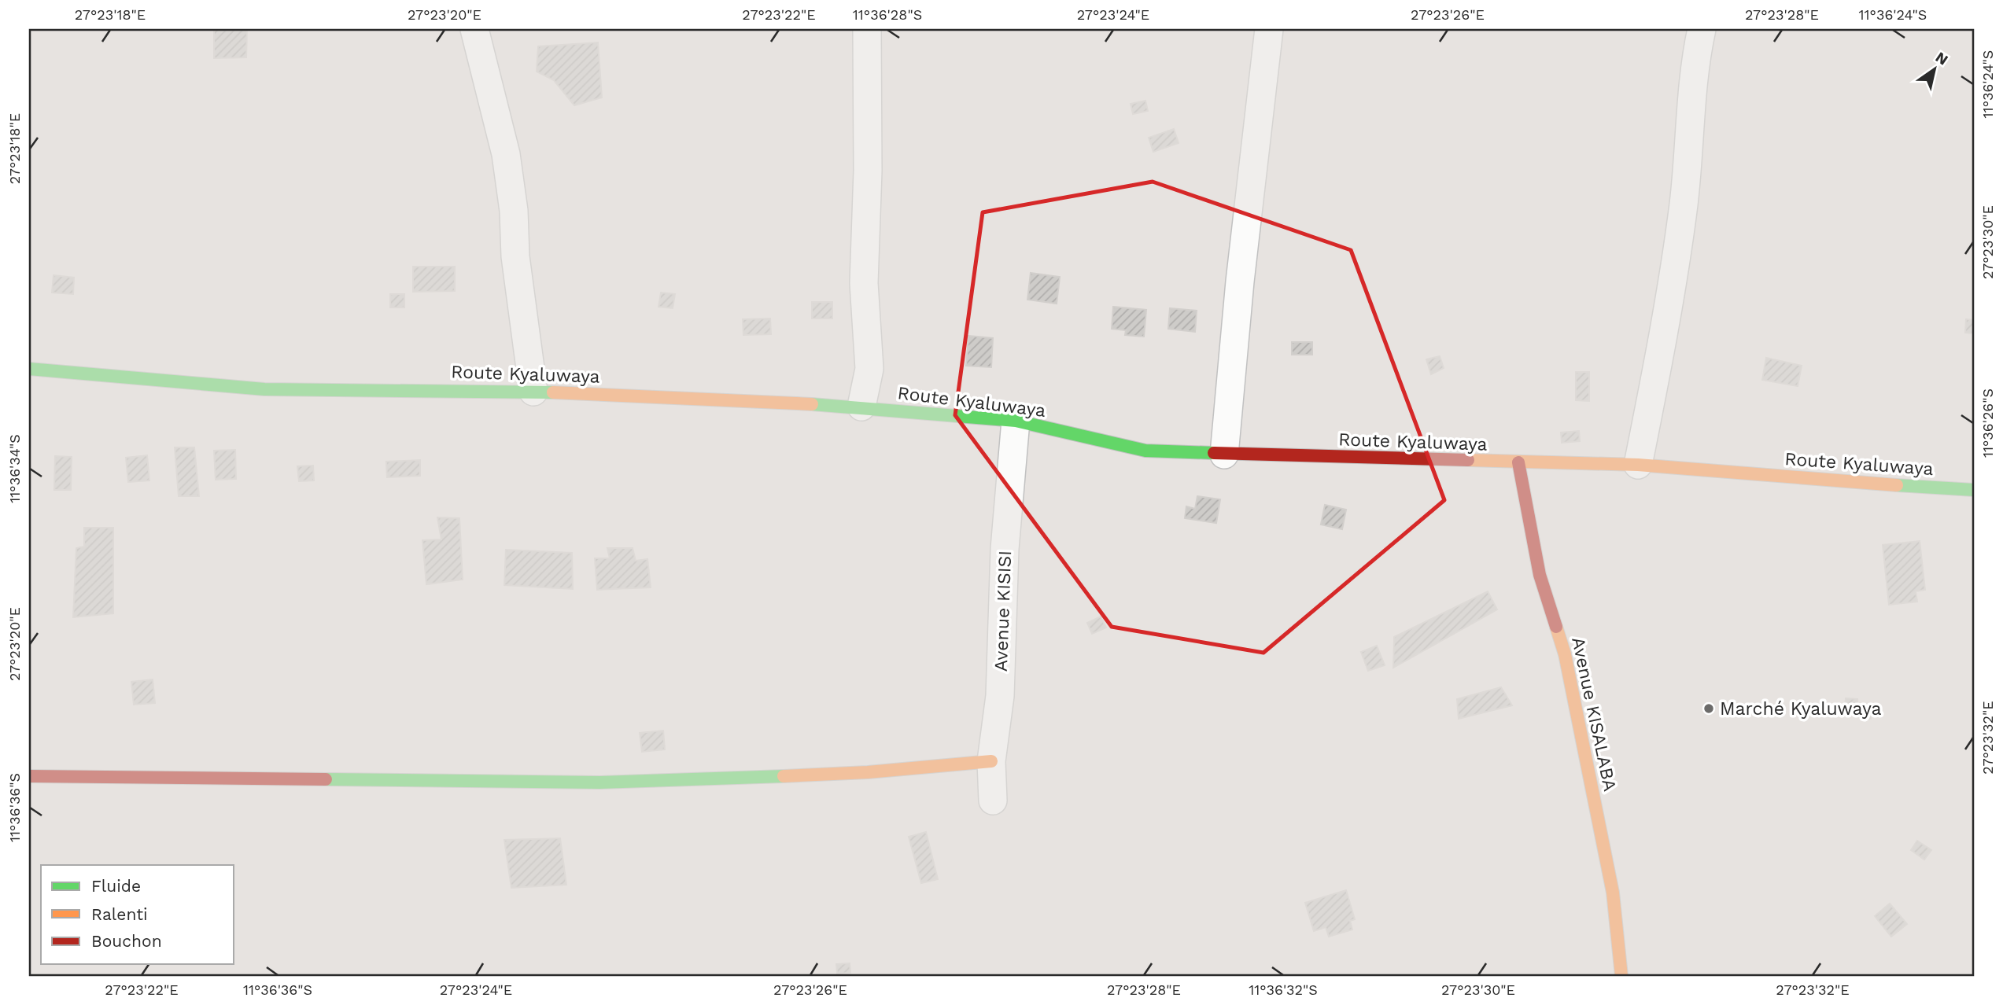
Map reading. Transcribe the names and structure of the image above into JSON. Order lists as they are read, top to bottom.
{
  "streets": {
    "street": ["Route Kyaluwaya", "Avenue KISISI", "Avenue KISALABA"]
  },
  "crossings": [
    ["Route Kyaluwaya", "Avenue KISISI"],
    ["Route Kyaluwaya", "Avenue KISALABA"]
  ],
  "places": ["Marché Kyaluwaya"],
  "legend": ["Fluide", "Ralenti", "Bouchon"],
  "north": "top right",
  "coordinates": [
    "27°23'18\"E",
    "27°23'20\"E",
    "27°23'22\"E",
    "11°36'28\"S",
    "27°23'24\"E",
    "27°23'26\"E",
    "27°23'28\"E",
    "11°36'24\"S",
    "27°23'30\"E",
    "11°36'26\"S",
    "11°36'34\"S",
    "27°23'32\"E",
    "11°36'36\"S",
    "11°36'32\"S"
  ]
}
